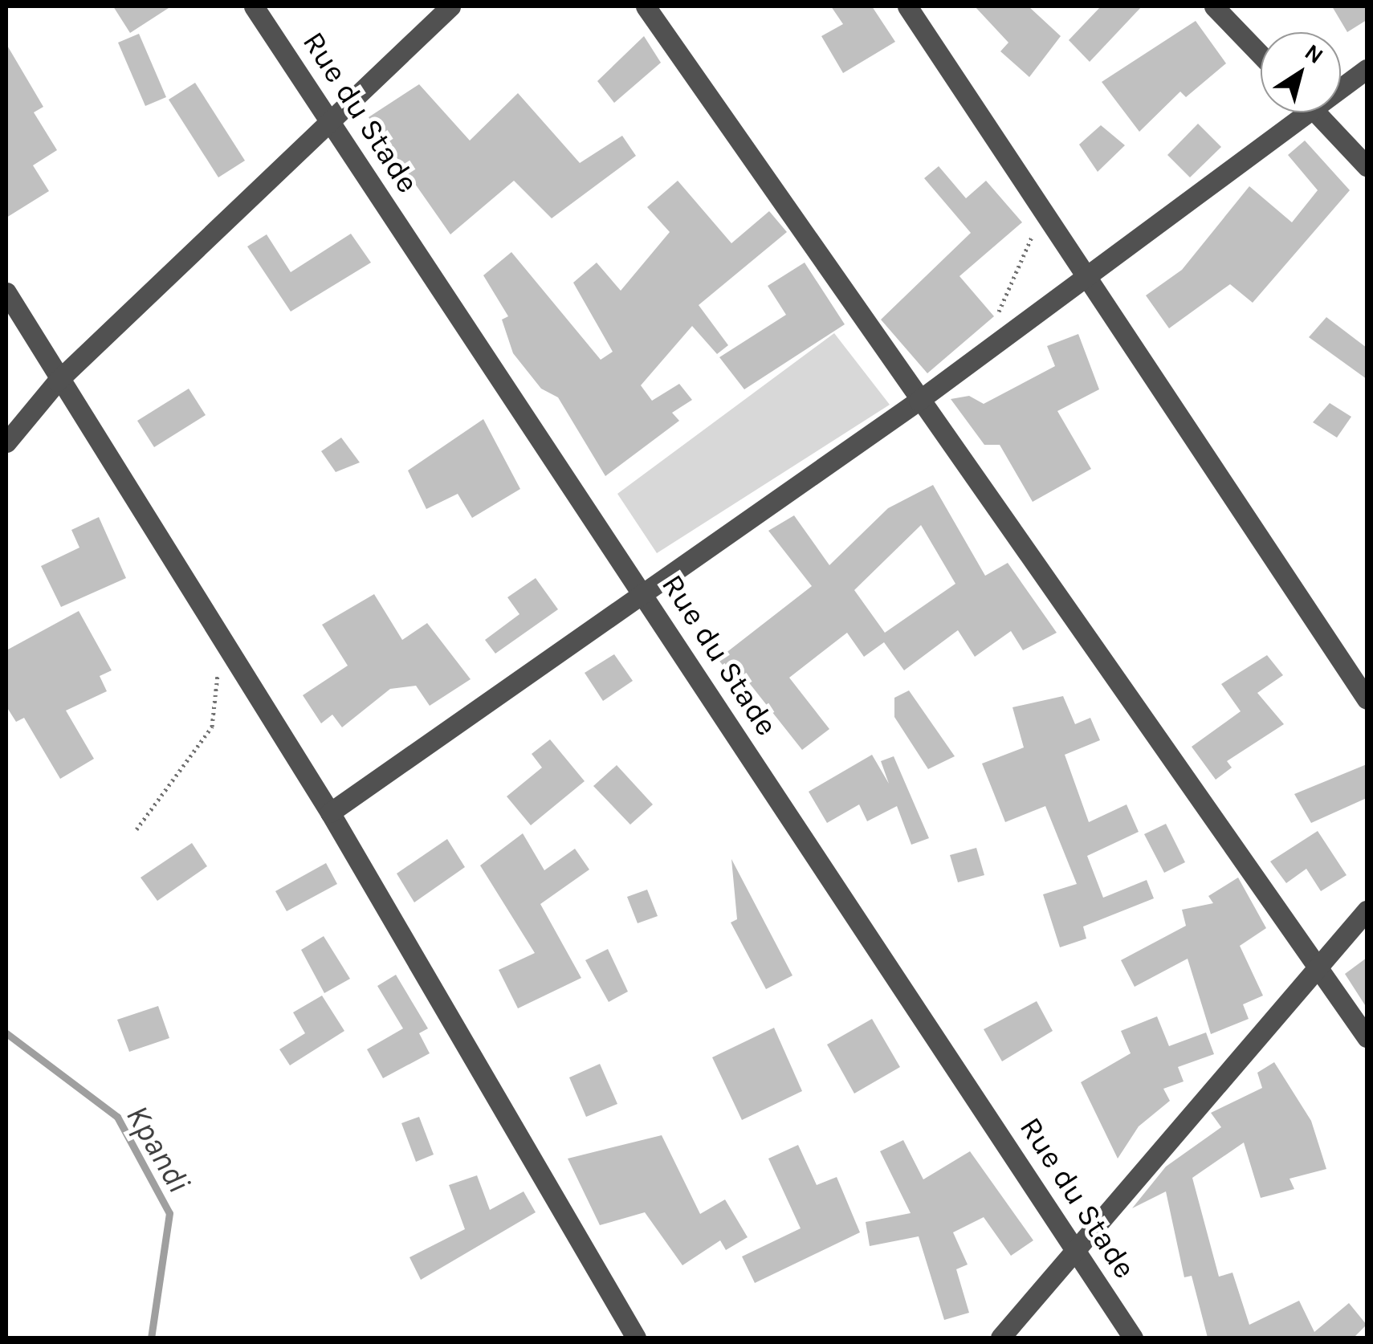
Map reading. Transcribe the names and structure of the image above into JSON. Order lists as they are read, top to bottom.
{
  "streets": {
    "street": ["Rue du Stade"]
  },
  "water": ["Kpandi"],
  "north": "top right"
}
